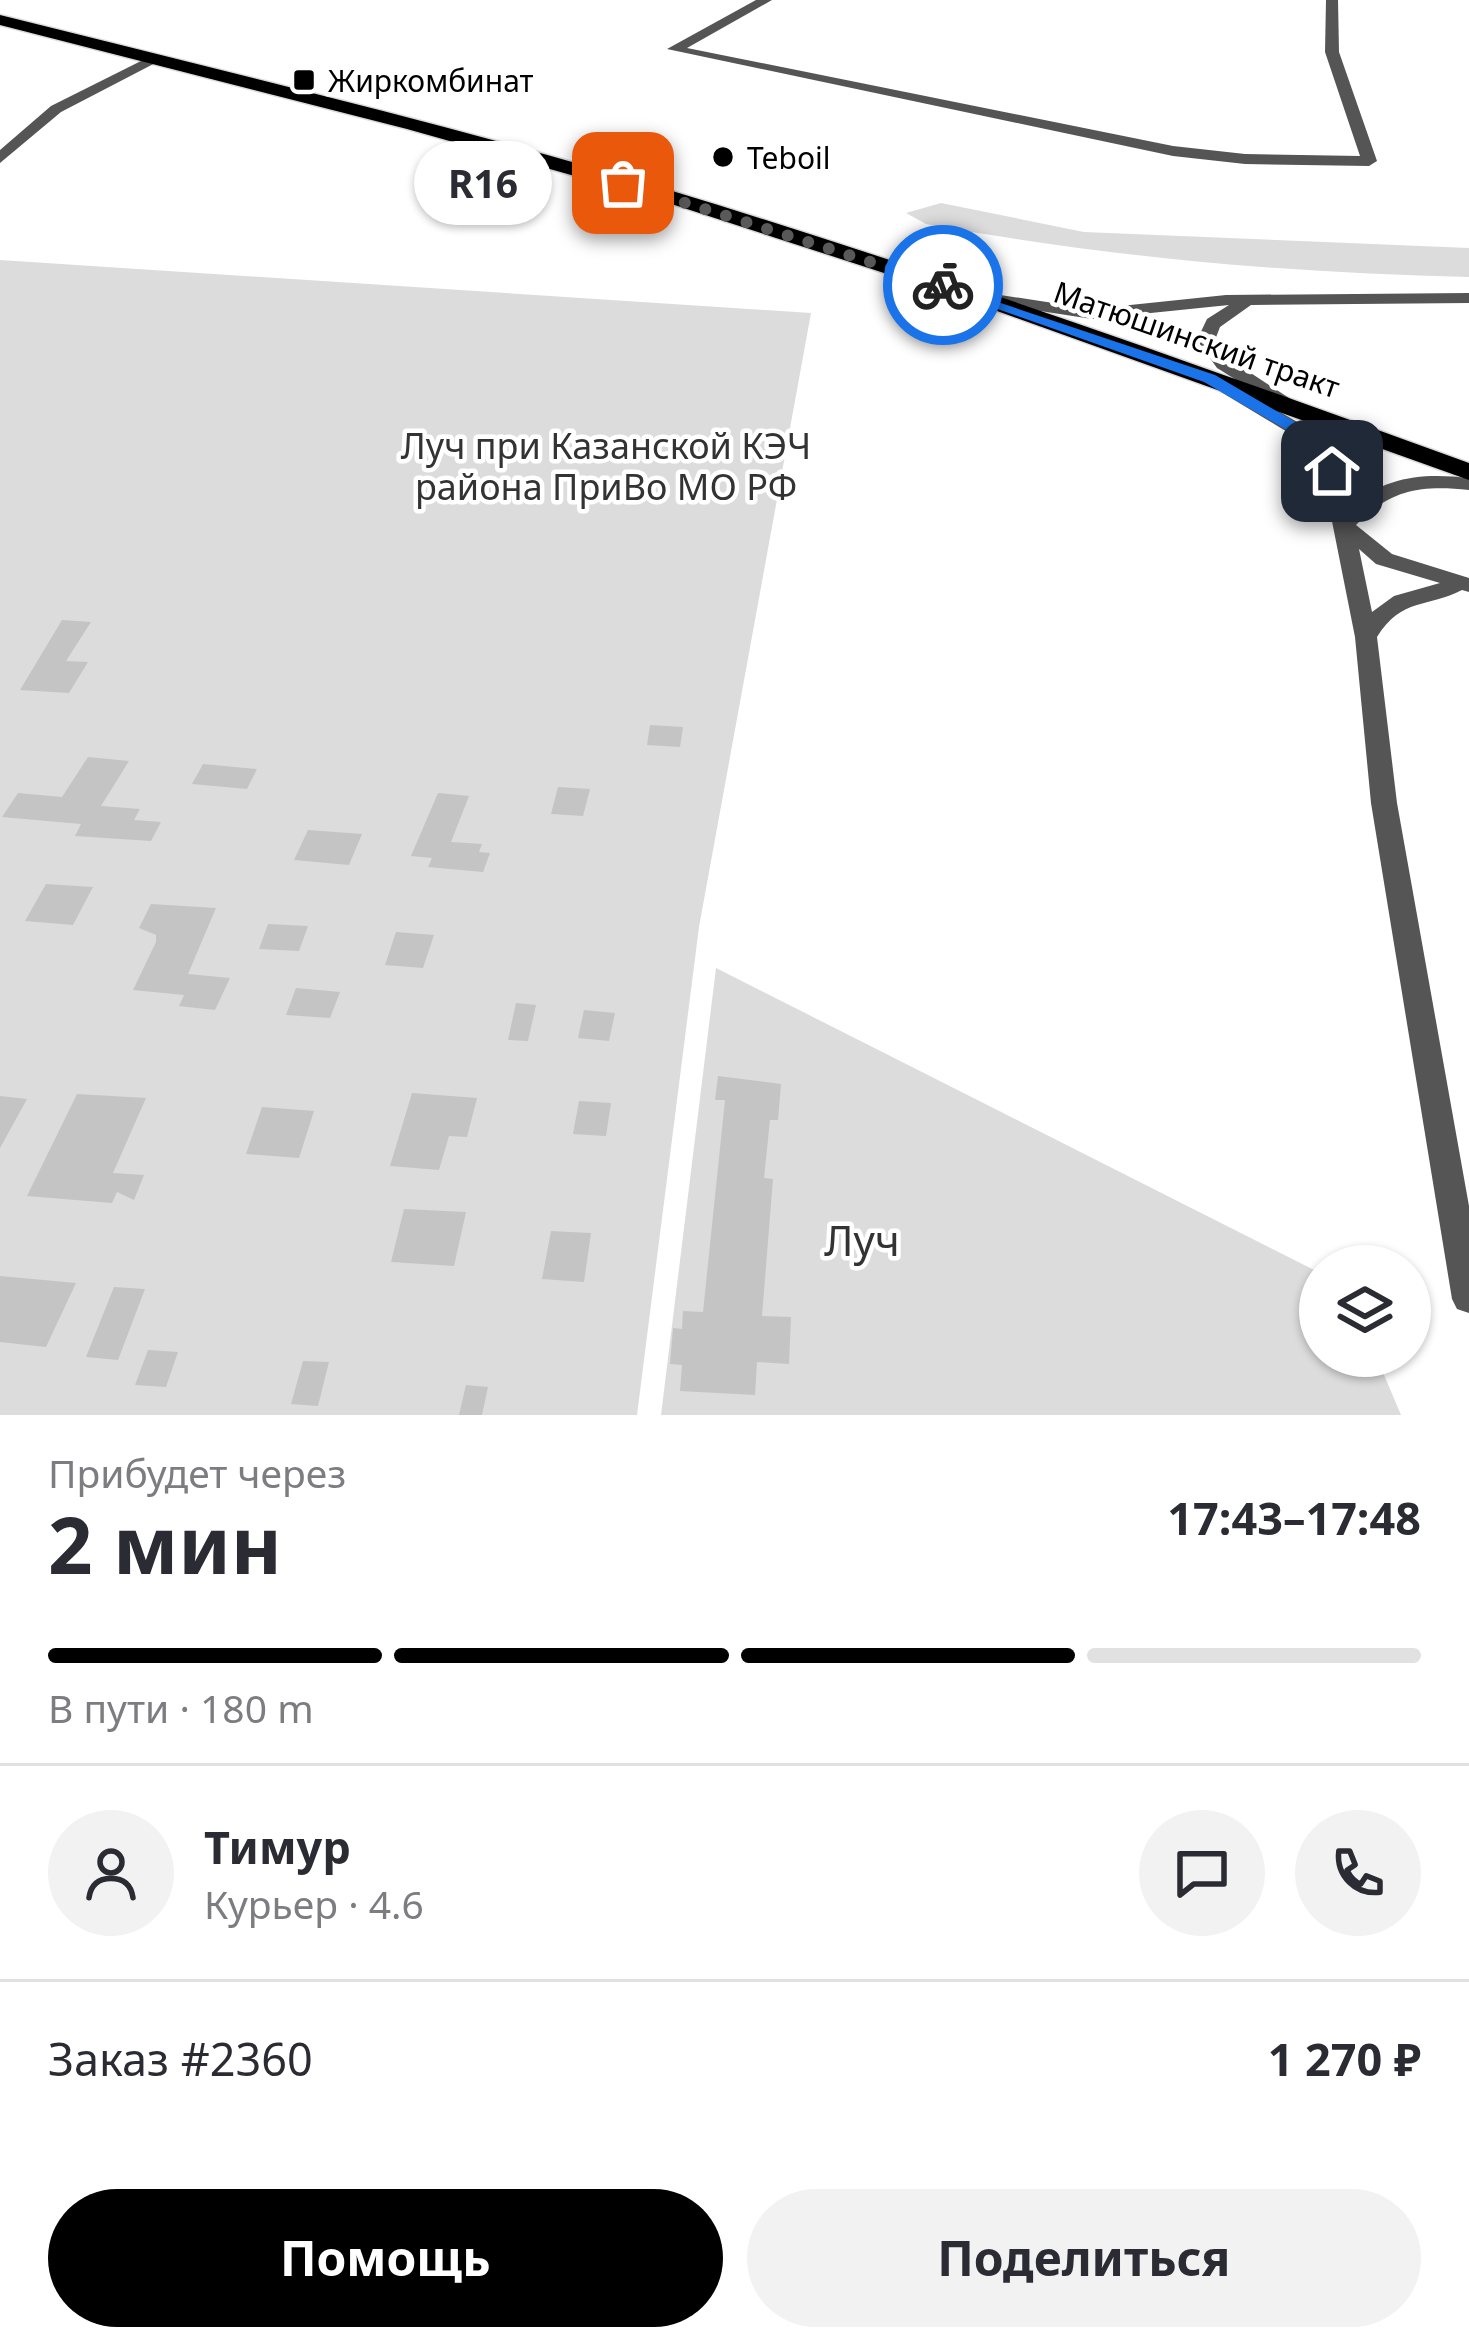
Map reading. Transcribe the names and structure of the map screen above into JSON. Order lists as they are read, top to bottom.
{
  "streets": {
    "main road": ["Матюшинский тракт"]
  },
  "parks": ["Луч при Казанской КЭЧ района ПриВо МО РФ", "Луч"],
  "places": {
    "transit": ["Жиркомбинат"],
    "other": ["Teboil", "R16"]
  },
  "page": {
    "bubble": "R16",
    "heading": ["2 мин", "Прибудет через", "17:43–17:48"],
    "panel": [
      "Тимур",
      "Курьер · 4.6",
      "Заказ #2360",
      "1 270 ₽"
    ],
    "bar": "В пути · 180 m",
    "buttons": ["Помощь", "Поделиться"]
  }
}
